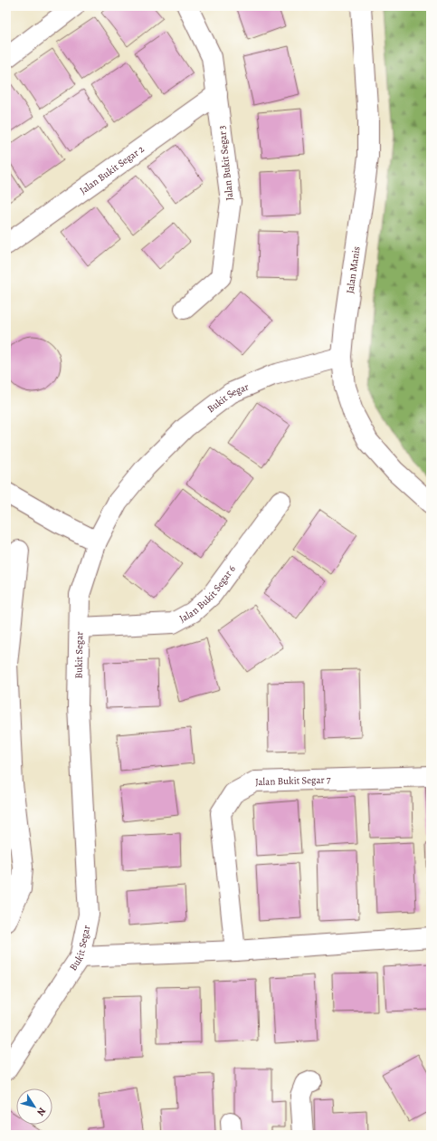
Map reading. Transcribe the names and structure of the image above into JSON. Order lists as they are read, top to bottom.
{
  "streets": {
    "street": [
      "Jalan Bukit Segar 3",
      "Jalan Bukit Segar 2",
      "Jalan Manis",
      "Bukit Segar",
      "Jalan Bukit Segar 6",
      "Jalan Bukit Segar 7"
    ]
  },
  "crossings": [
    ["Jalan Bukit Segar 3", "Jalan Bukit Segar 2"],
    ["Jalan Manis", "Bukit Segar"],
    ["Bukit Segar", "Jalan Bukit Segar 6"]
  ],
  "north": "bottom right"
}
